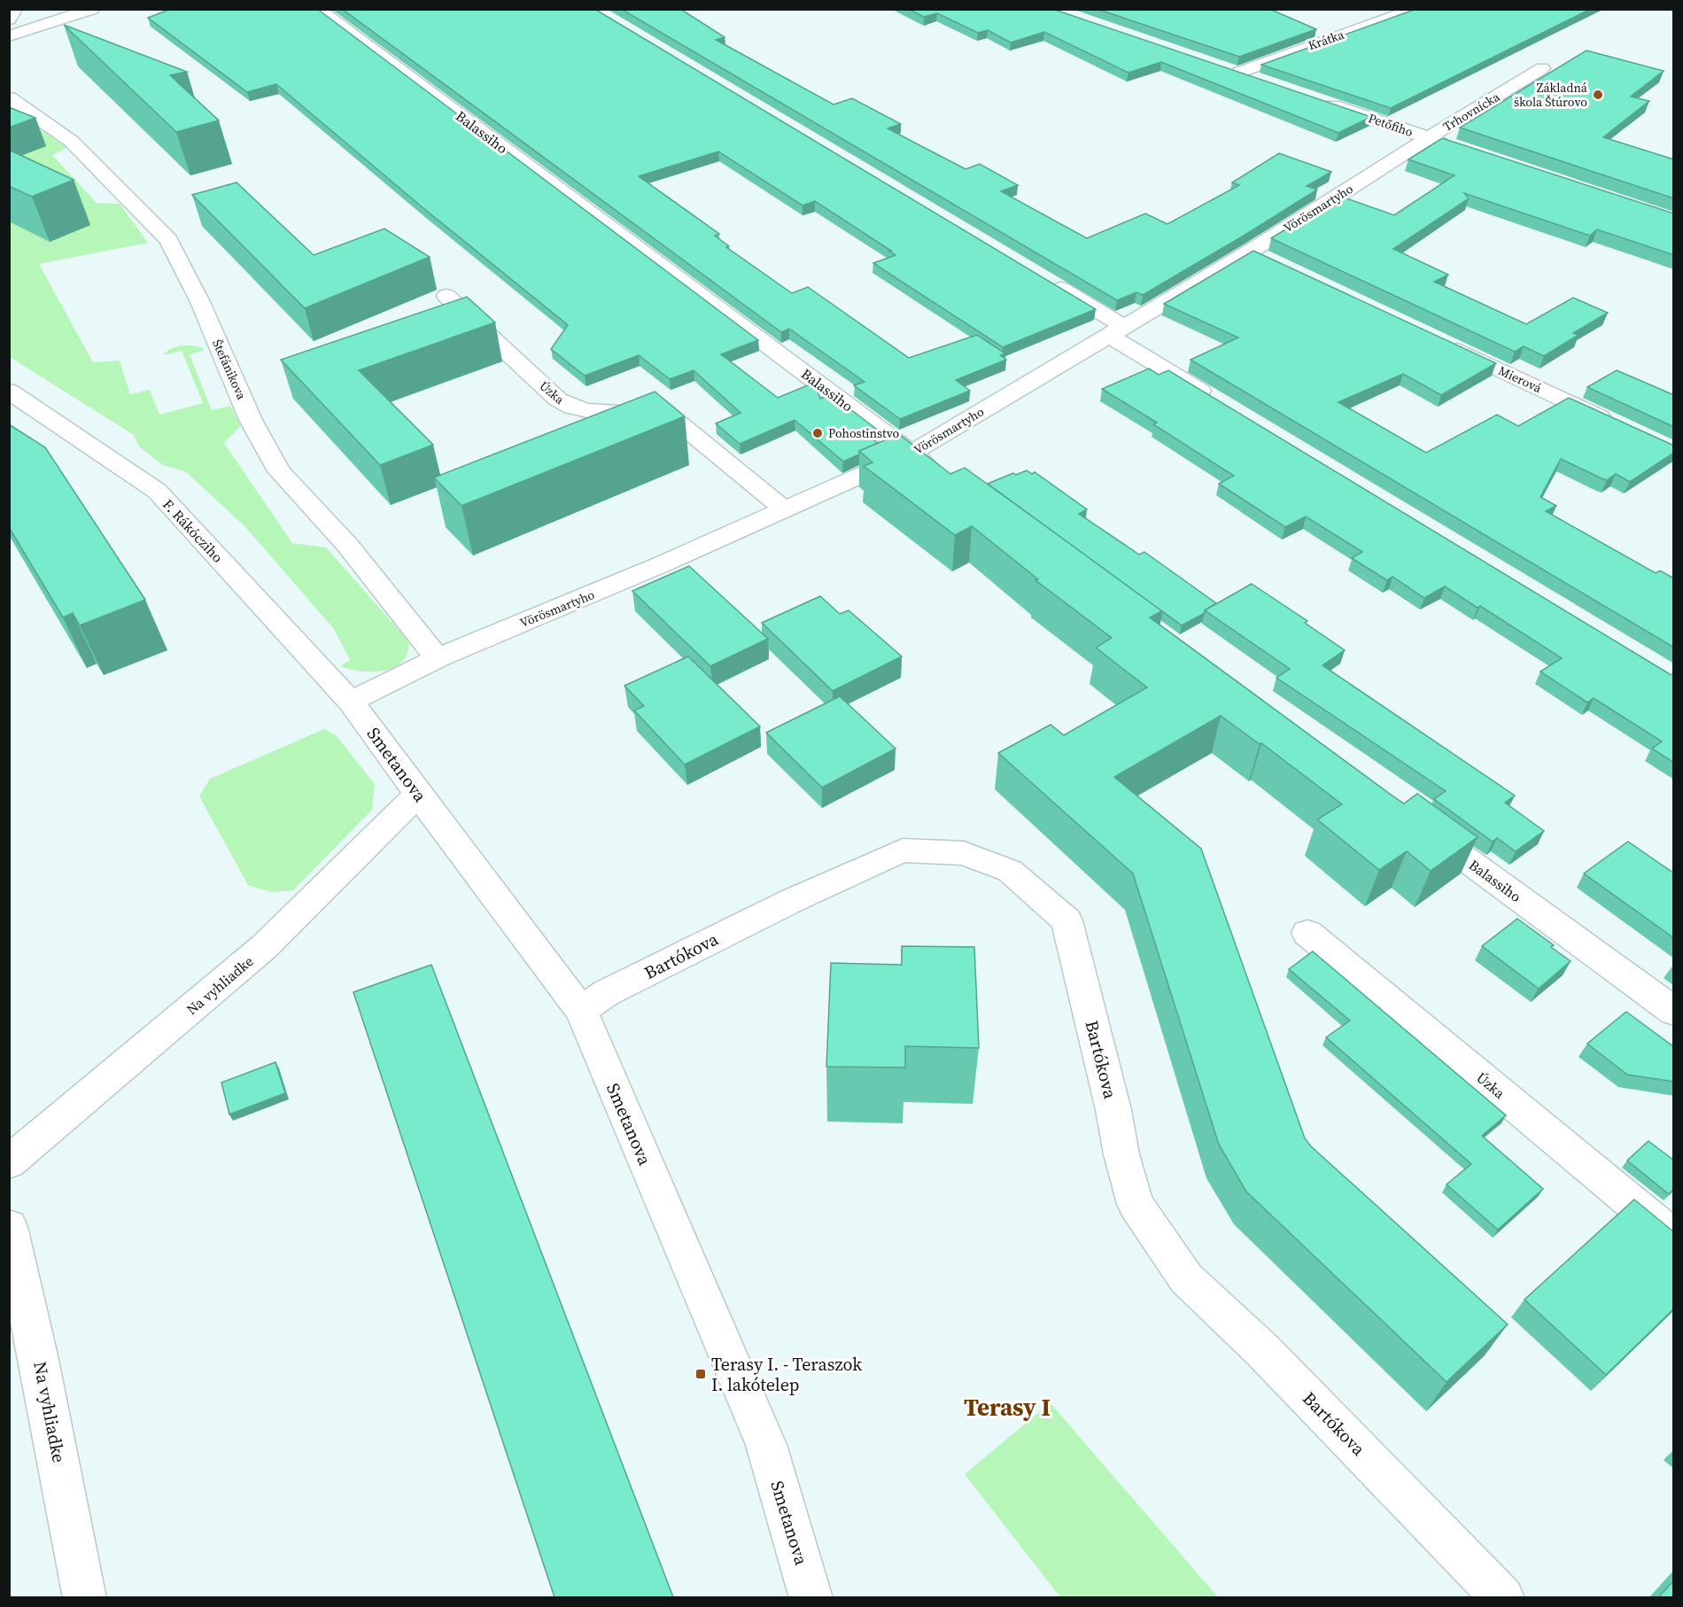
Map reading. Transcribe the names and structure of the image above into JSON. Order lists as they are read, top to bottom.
{
  "streets": {
    "street": [
      "Krátka",
      "Trhovnícka",
      "Petőfiho",
      "Balassiho",
      "Vörösmartyho",
      "Štefánikova",
      "Mierová",
      "Úzka",
      "F. Rákócziho",
      "Smetanova",
      "Bartókova",
      "Na vyhliadke"
    ]
  },
  "crossings": [
    ["Trhovnícka", "Petőfiho"],
    ["Trhovnícka", "Vörösmartyho"],
    ["Petőfiho", "Vörösmartyho"],
    ["Balassiho", "Vörösmartyho"],
    ["Vörösmartyho", "Štefánikova"],
    ["Vörösmartyho", "Úzka"],
    ["Vörösmartyho", "F. Rákócziho"],
    ["Vörösmartyho", "Smetanova"],
    ["F. Rákócziho", "Smetanova"],
    ["Smetanova", "Bartókova"],
    ["Smetanova", "Na vyhliadke"]
  ],
  "districts": ["Terasy I"],
  "places": {
    "other": ["Základná škola Štúrovo", "Pohostinstvo"],
    "transit": ["Terasy I. - Teraszok I. lakótelep"]
  }
}
